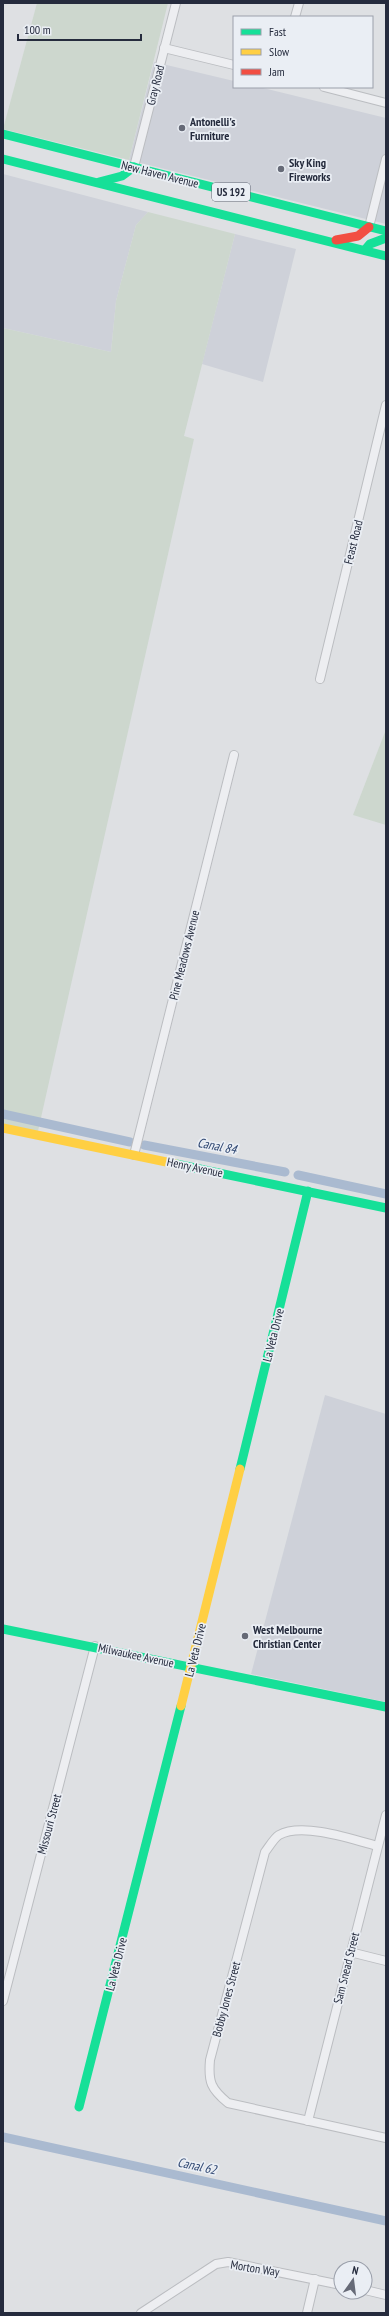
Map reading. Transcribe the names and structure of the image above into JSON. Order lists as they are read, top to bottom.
{
  "streets": {
    "street": [
      "Gray Road",
      "New Haven Avenue",
      "US 192",
      "Feast Road",
      "Pine Meadows Avenue",
      "Henry Avenue",
      "La Veta Drive",
      "Milwaukee Avenue",
      "Missouri Street",
      "Sam Snead Street",
      "Bobby Jones Street",
      "Morton Way"
    ]
  },
  "crossings": [
    ["Gray Road", "New Haven Avenue"],
    ["Pine Meadows Avenue", "Henry Avenue"],
    ["Henry Avenue", "La Veta Drive"],
    ["La Veta Drive", "Milwaukee Avenue"],
    ["Milwaukee Avenue", "Missouri Street"],
    ["Sam Snead Street", "Bobby Jones Street"]
  ],
  "water": ["Canal 84", "Canal 62"],
  "places": ["Antonelli's Furniture", "Sky King Fireworks", "West Melbourne Christian Center"],
  "legend": ["Fast", "Slow", "Jam"],
  "scale_bar": "100 m",
  "north": "top"
}
